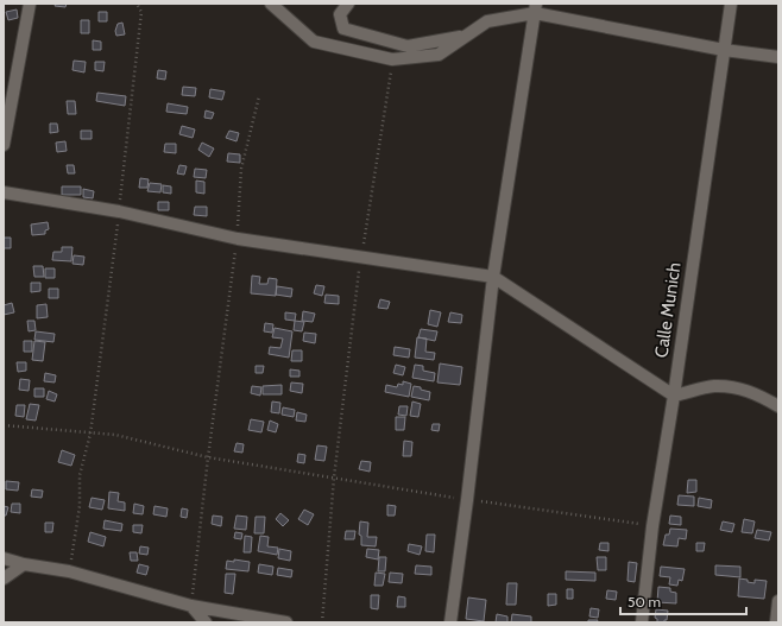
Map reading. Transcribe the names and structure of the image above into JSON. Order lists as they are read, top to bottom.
{
  "streets": {
    "street": ["Calle Munich"]
  },
  "scale_bar": "50 m"
}
